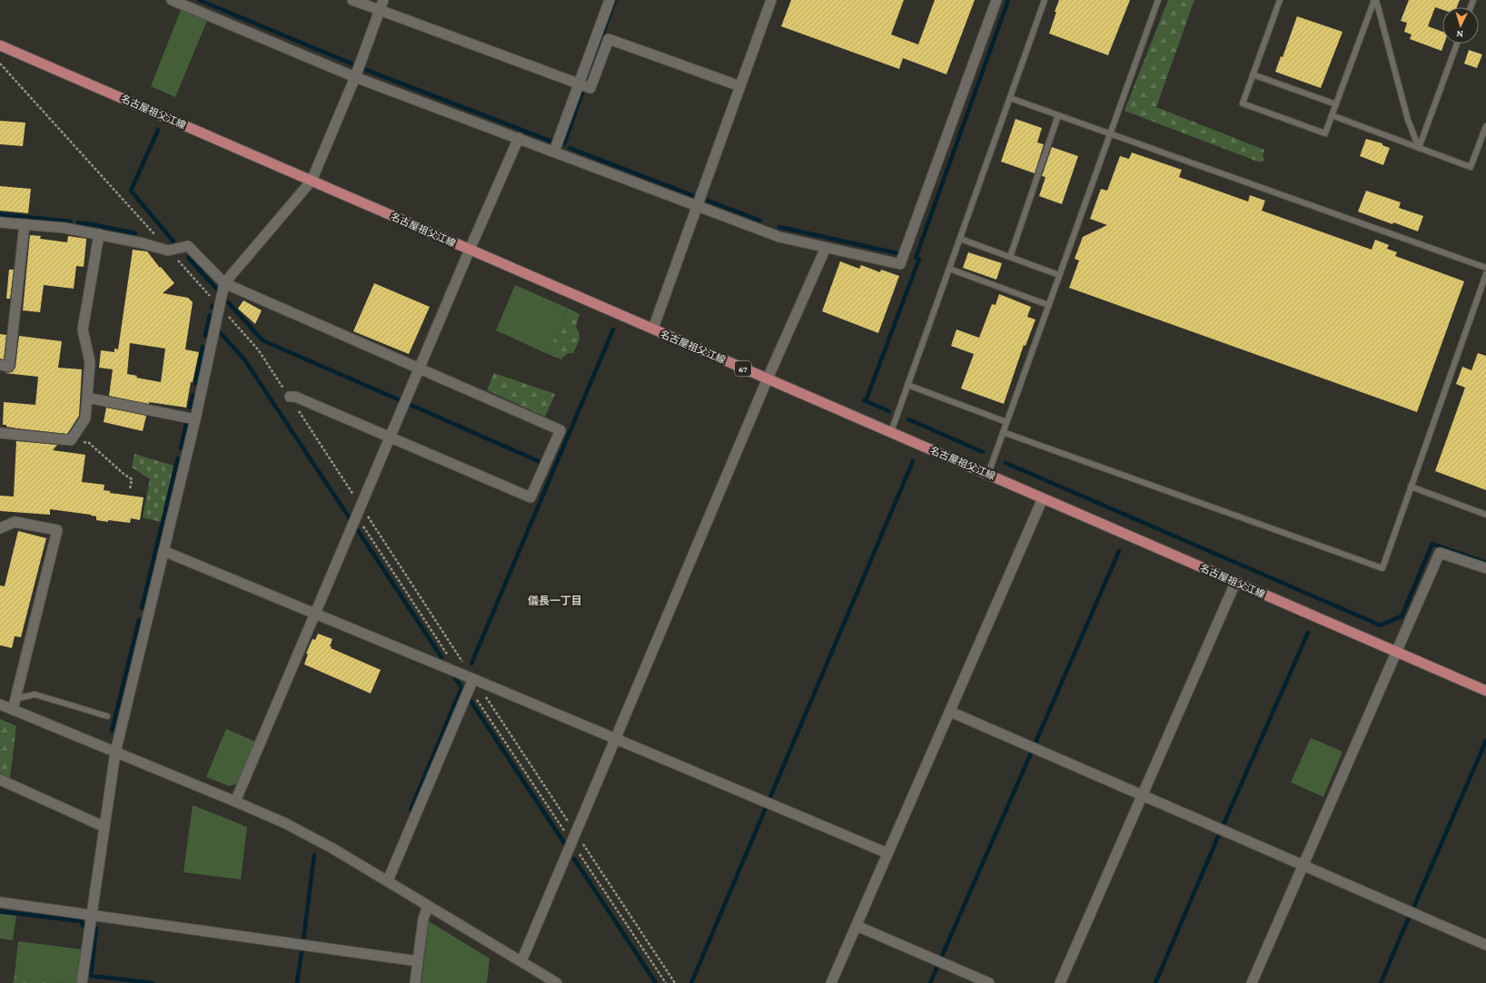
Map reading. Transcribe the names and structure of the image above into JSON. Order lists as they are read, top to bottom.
{
  "streets": {
    "main road": ["名古屋祖父江線", "67"]
  },
  "districts": ["儀長一丁目"],
  "north": "bottom"
}
